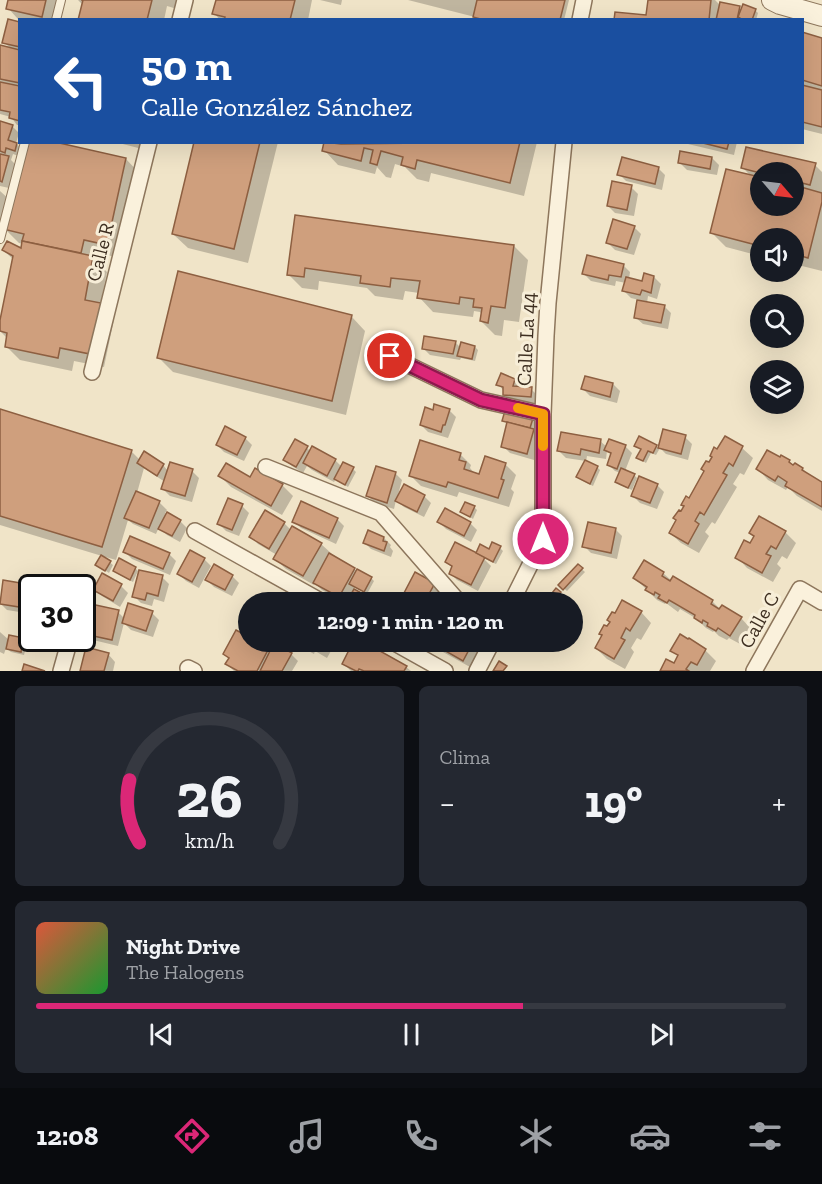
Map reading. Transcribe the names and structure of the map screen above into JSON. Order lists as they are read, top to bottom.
{
  "streets": {
    "street": ["Calle R", "Calle La 44", "Calle C"]
  },
  "north": "bottom right",
  "page": {
    "turn": ["50 m", "Calle González Sánchez"],
    "limit": "30",
    "trip": "12:09 · 1 min · 120 m",
    "tile": "Clima",
    "heat": ["−", "19°", "+"],
    "song": ["Night Drive", "The Halogens"],
    "tabs": "12:08",
    "gauge": ["26", "km/h"]
  }
}
